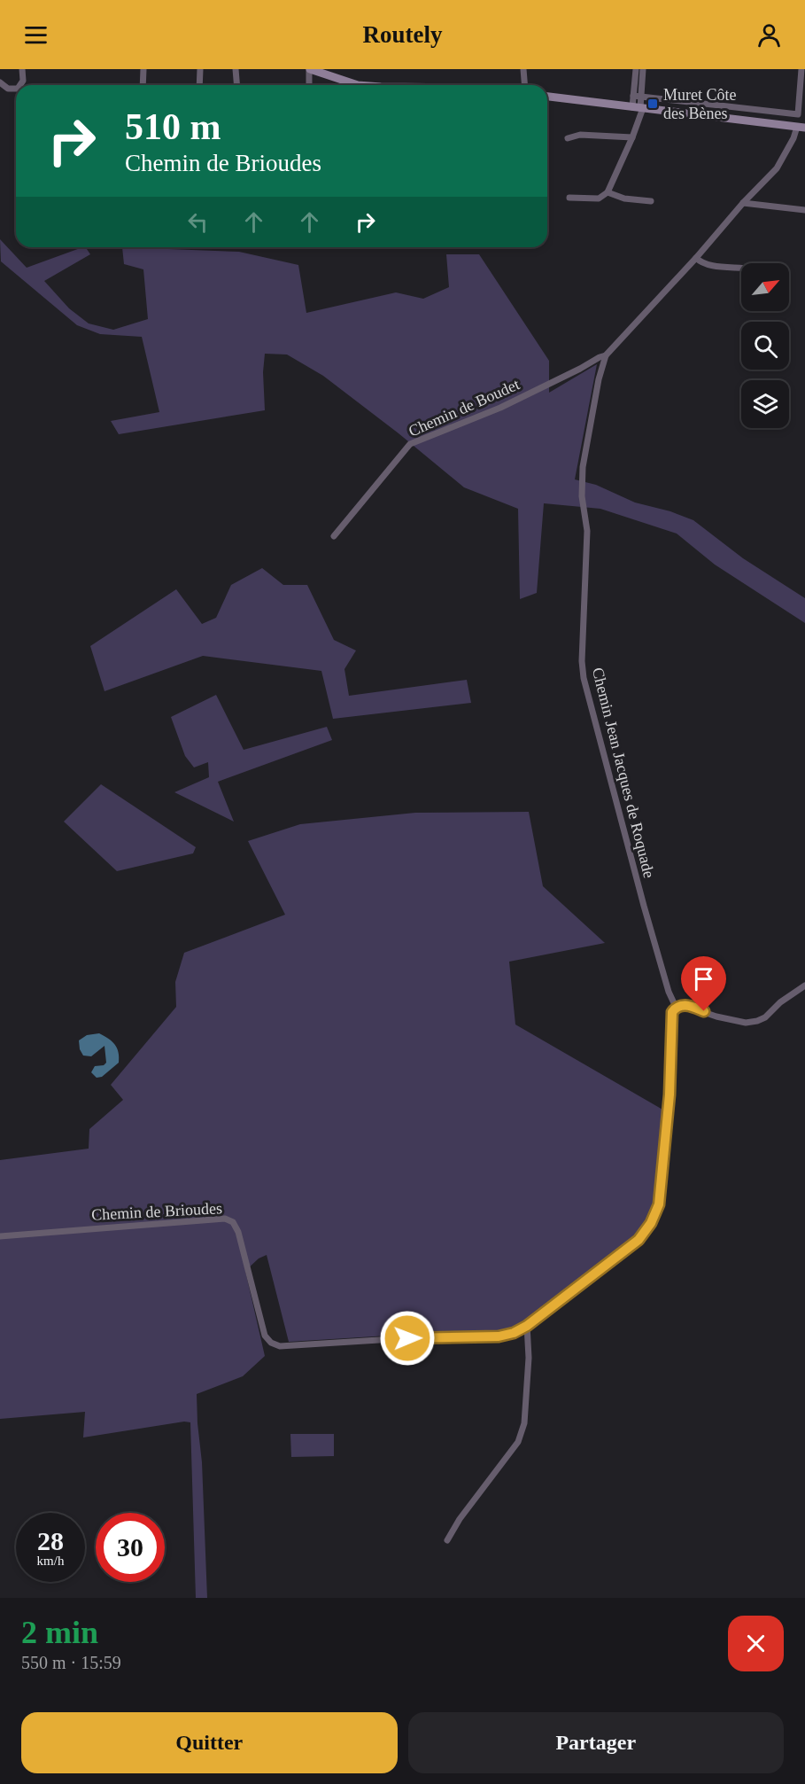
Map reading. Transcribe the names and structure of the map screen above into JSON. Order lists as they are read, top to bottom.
{
  "streets": {
    "street": ["Chemin de Boudet", "Chemin Jean Jacques de Roquade", "Chemin de Brioudes"]
  },
  "crossings": [
    ["Chemin de Boudet", "Chemin Jean Jacques de Roquade"],
    ["Chemin Jean Jacques de Roquade", "Chemin de Brioudes"]
  ],
  "places": {
    "transit": ["Muret Côte des Bènes"]
  },
  "north": "top right",
  "page": {
    "header": "Routely",
    "turn": ["510 m", "Chemin de Brioudes"],
    "speed": "28 km/h",
    "limit": "30",
    "heading": ["2 min", "550 m · 15:59"],
    "buttons": ["Quitter", "Partager"]
  }
}
